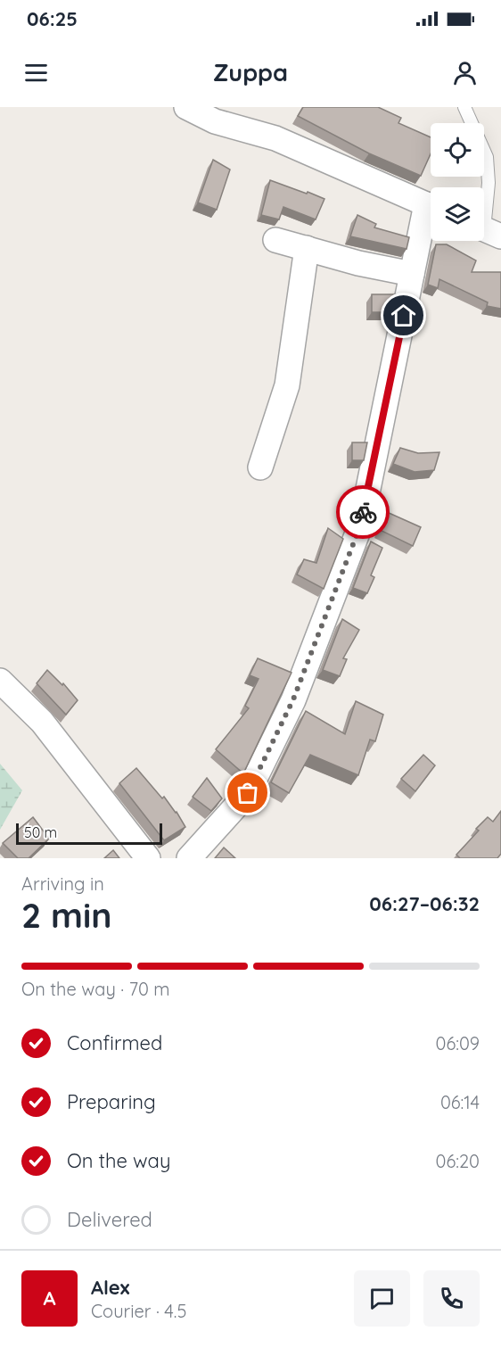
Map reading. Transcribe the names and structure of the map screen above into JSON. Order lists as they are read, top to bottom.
{
  "scale_bar": "50 m",
  "page": {
    "status": "06:25",
    "header": "Zuppa",
    "scale": "50 m",
    "heading": ["2 min", "Arriving in", "06:27–06:32"],
    "panel": ["Alex", "Courier · 4.5"],
    "bar": "On the way · 70 m",
    "list": [
      ["Confirmed", "06:09"],
      ["Preparing", "06:14"],
      ["On the way", "06:20"],
      "Delivered"
    ],
    "round": "A"
  }
}
